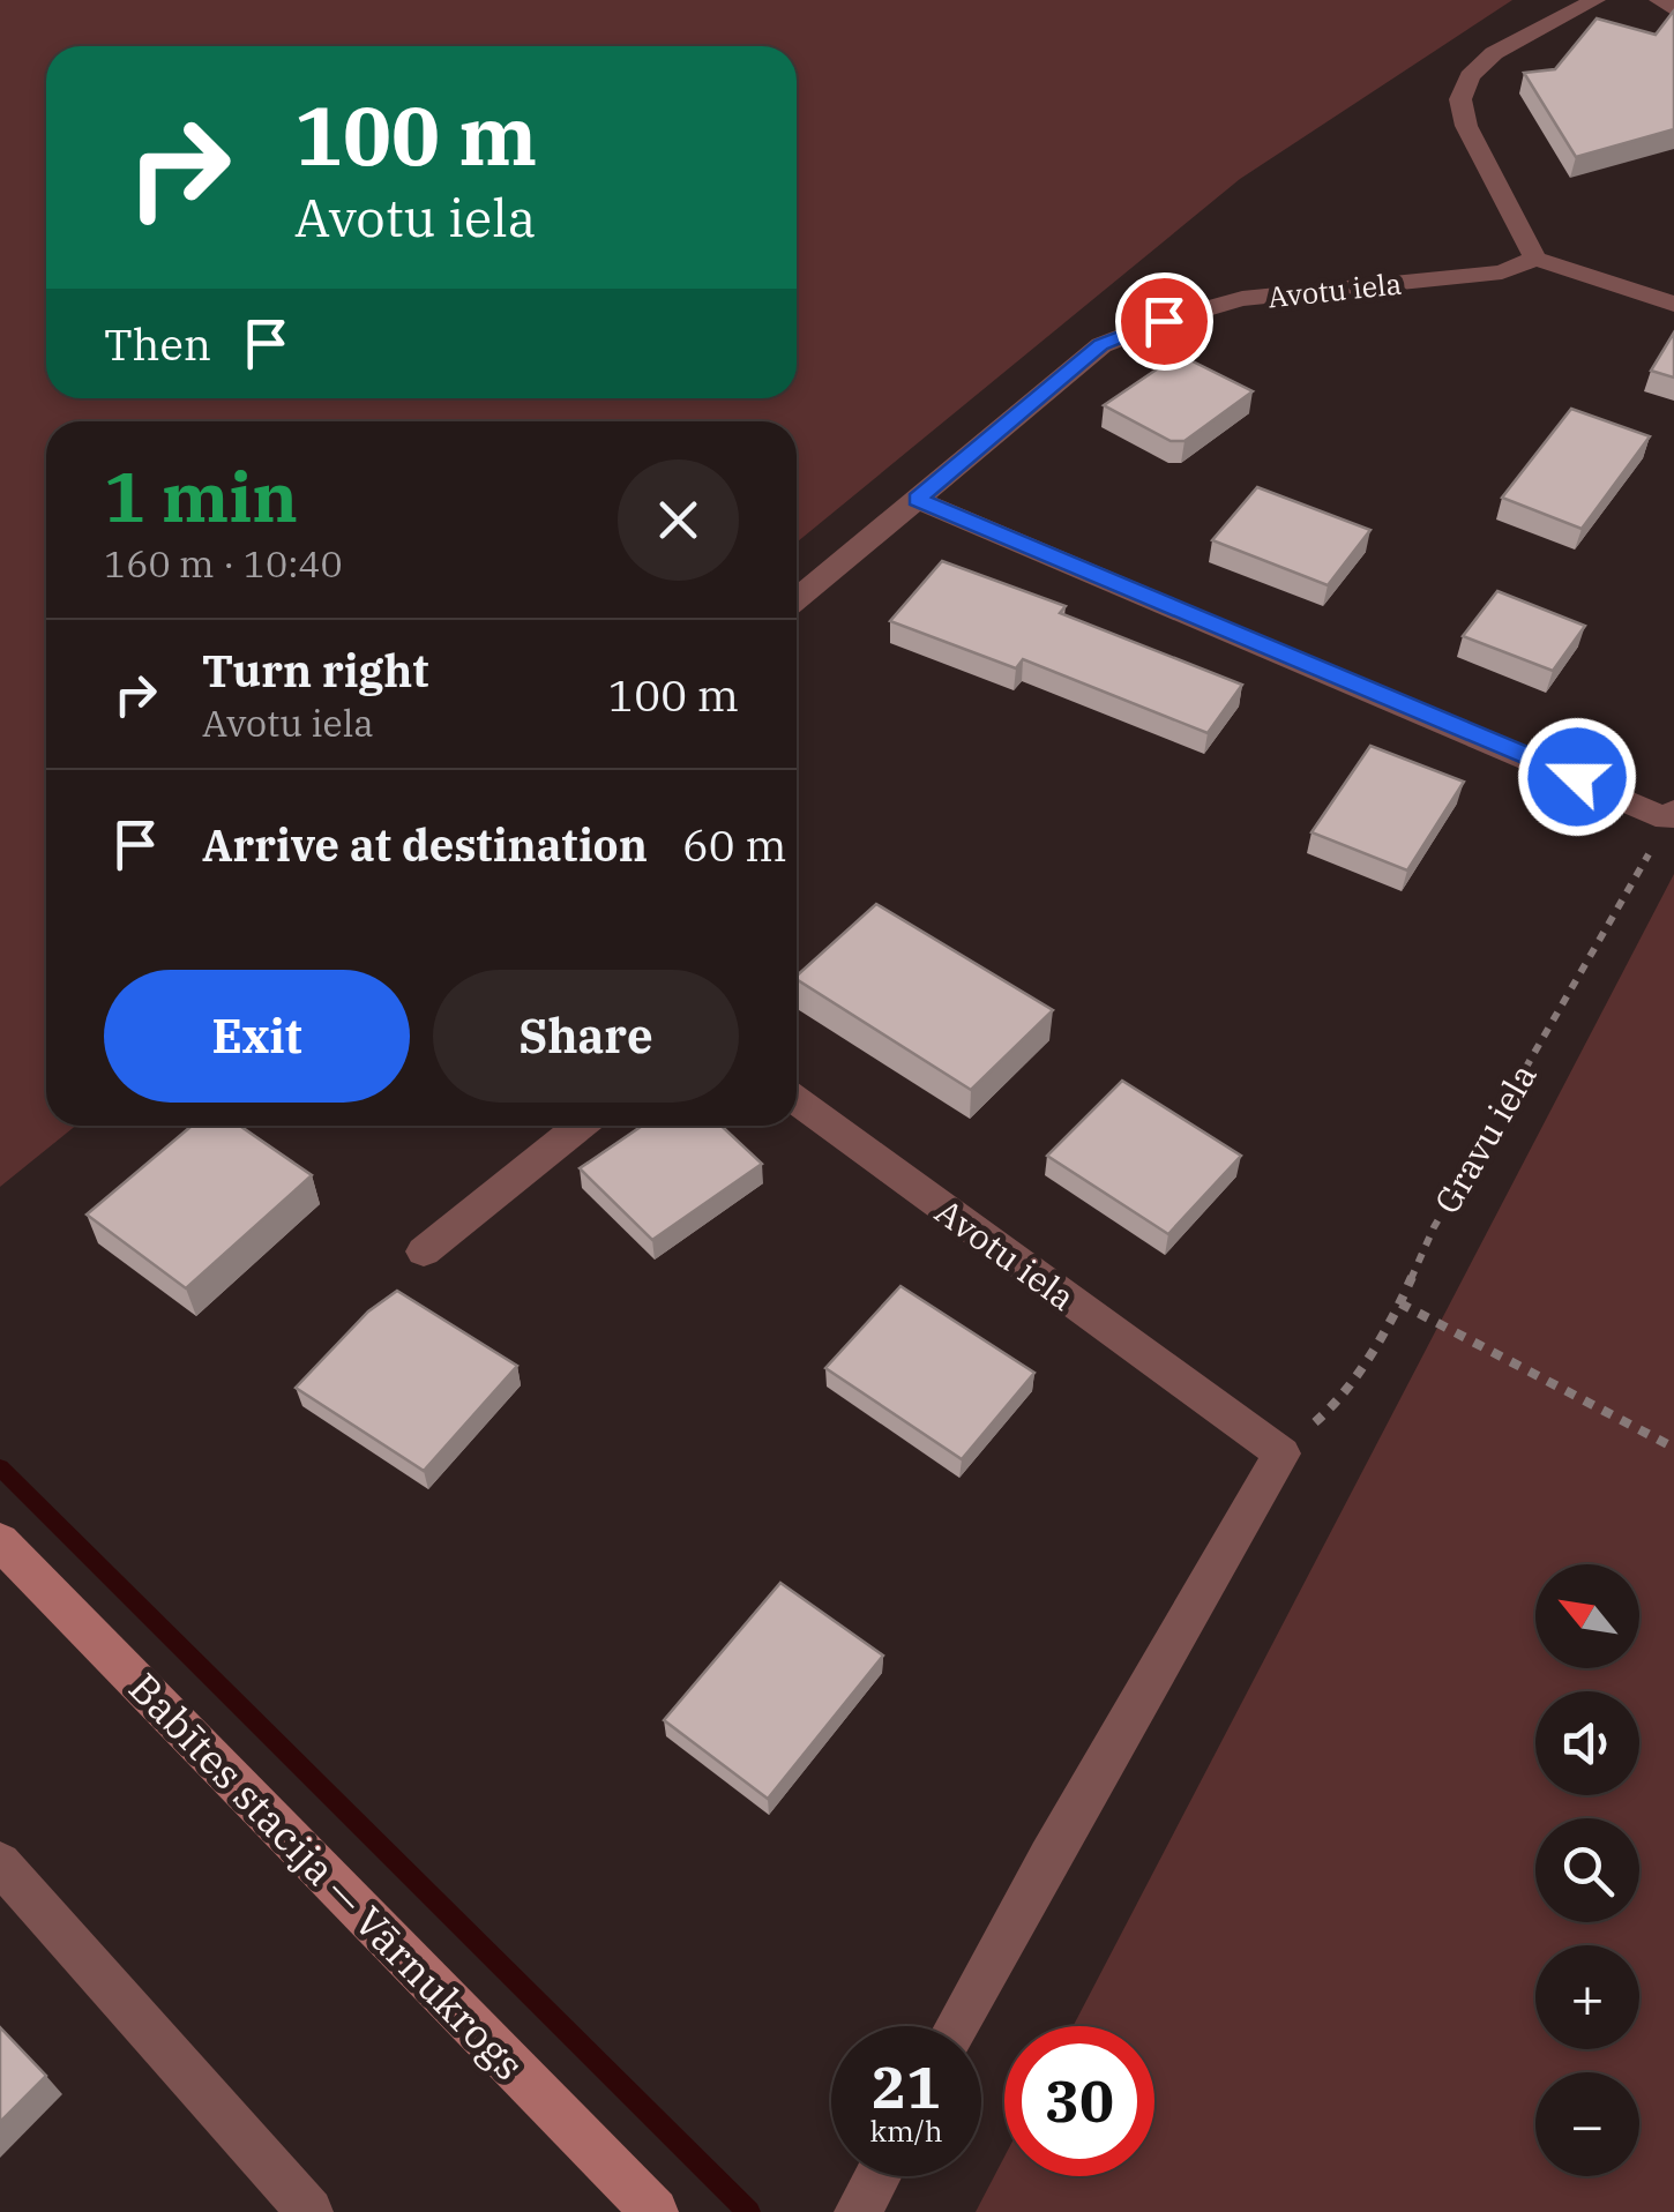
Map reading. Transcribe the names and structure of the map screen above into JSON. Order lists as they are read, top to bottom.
{
  "streets": {
    "main road": ["Babītes stacija — Vārnukrogs"],
    "street": ["Avotu iela"],
    "path": ["Gravu iela"]
  },
  "crossings": [
    ["Avotu iela", "Gravu iela"]
  ],
  "north": "top left",
  "page": {
    "turn": ["100 m", "Avotu iela"],
    "then": "Then",
    "heading": ["1 min", "160 m · 10:40"],
    "list": [
      {
        "name": "Turn right",
        "note": "Avotu iela",
        "value": "100 m"
      },
      {
        "name": "Arrive at destination",
        "value": "60 m"
      }
    ],
    "buttons": ["Exit", "Share"],
    "map_buttons": ["+", "−"],
    "speed": "21 km/h",
    "limit": "30"
  }
}
